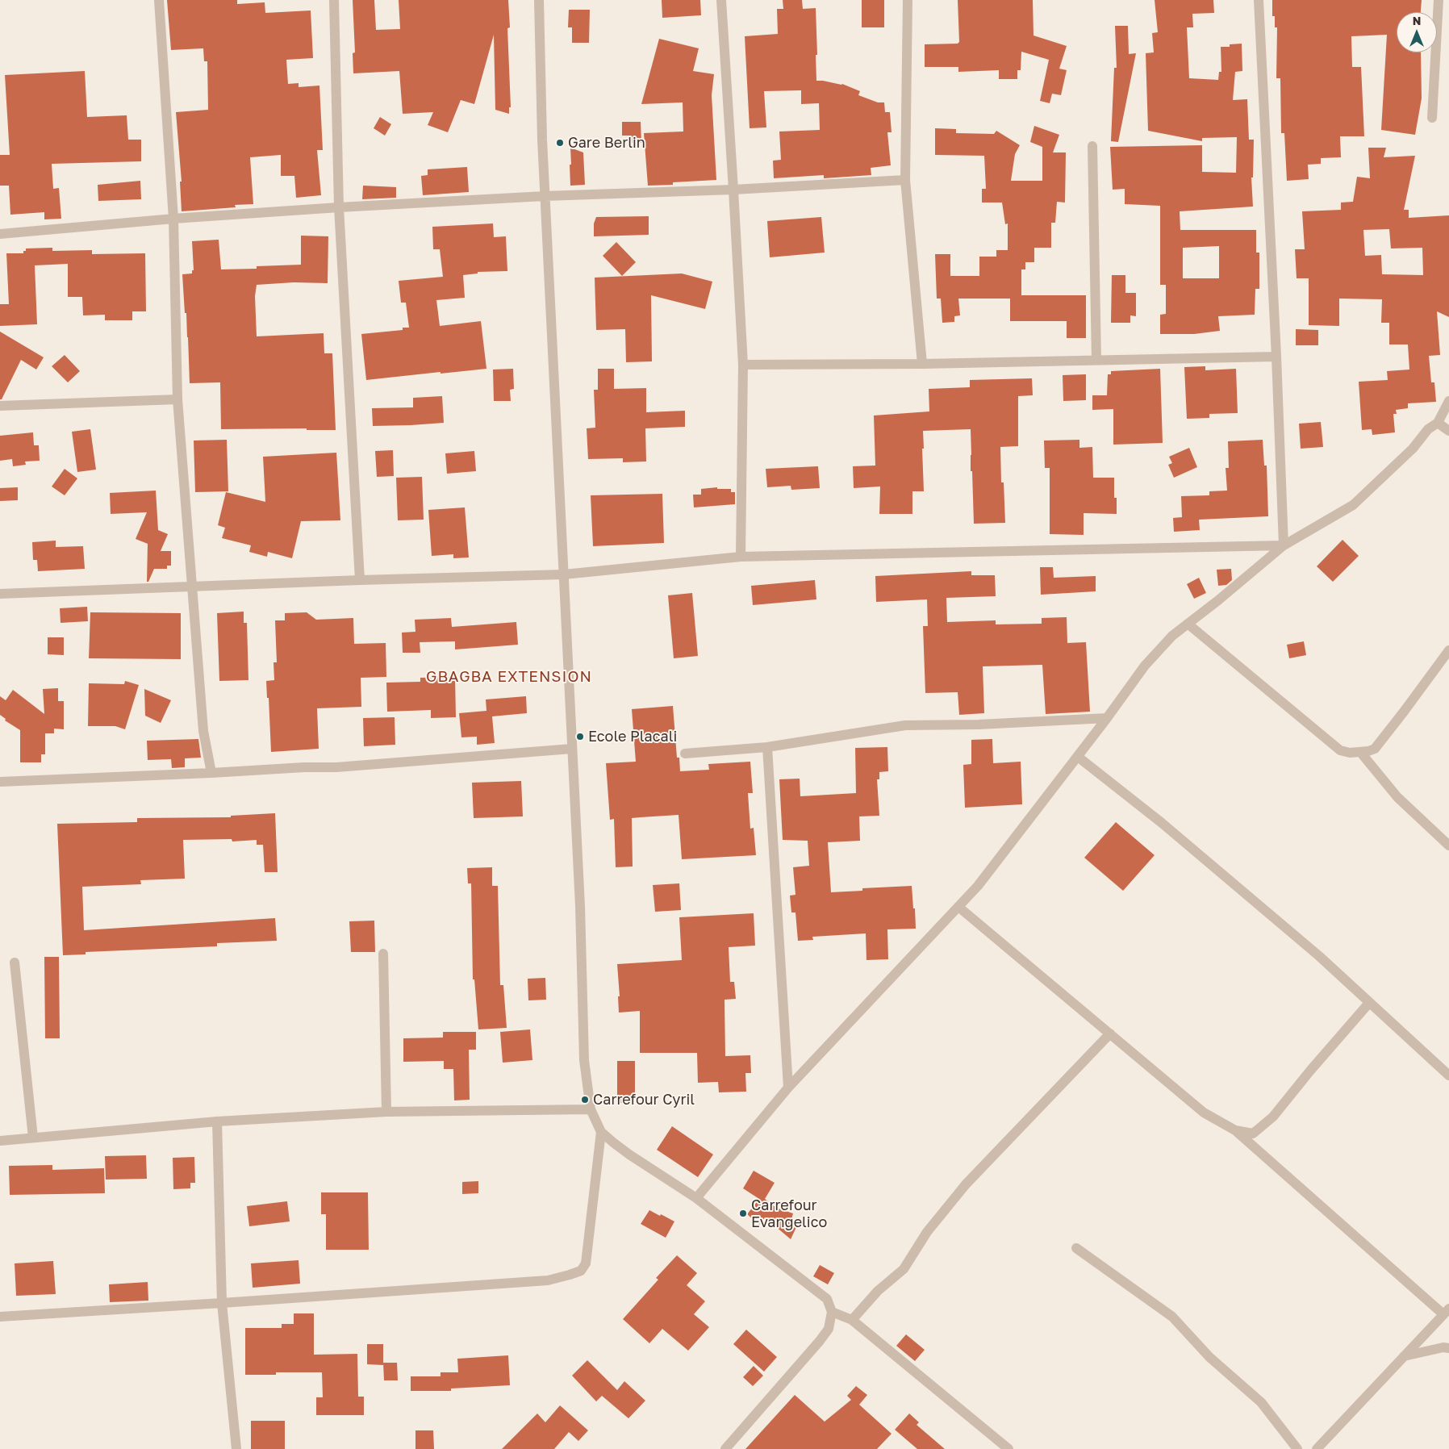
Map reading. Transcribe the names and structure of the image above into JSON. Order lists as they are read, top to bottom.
{
  "districts": ["GBAGBA EXTENSION"],
  "places": [
    "Gare Berlin",
    "Ecole Placali",
    "Carrefour Cyril",
    "Carrefour Evangelico"
  ],
  "north": "top"
}
